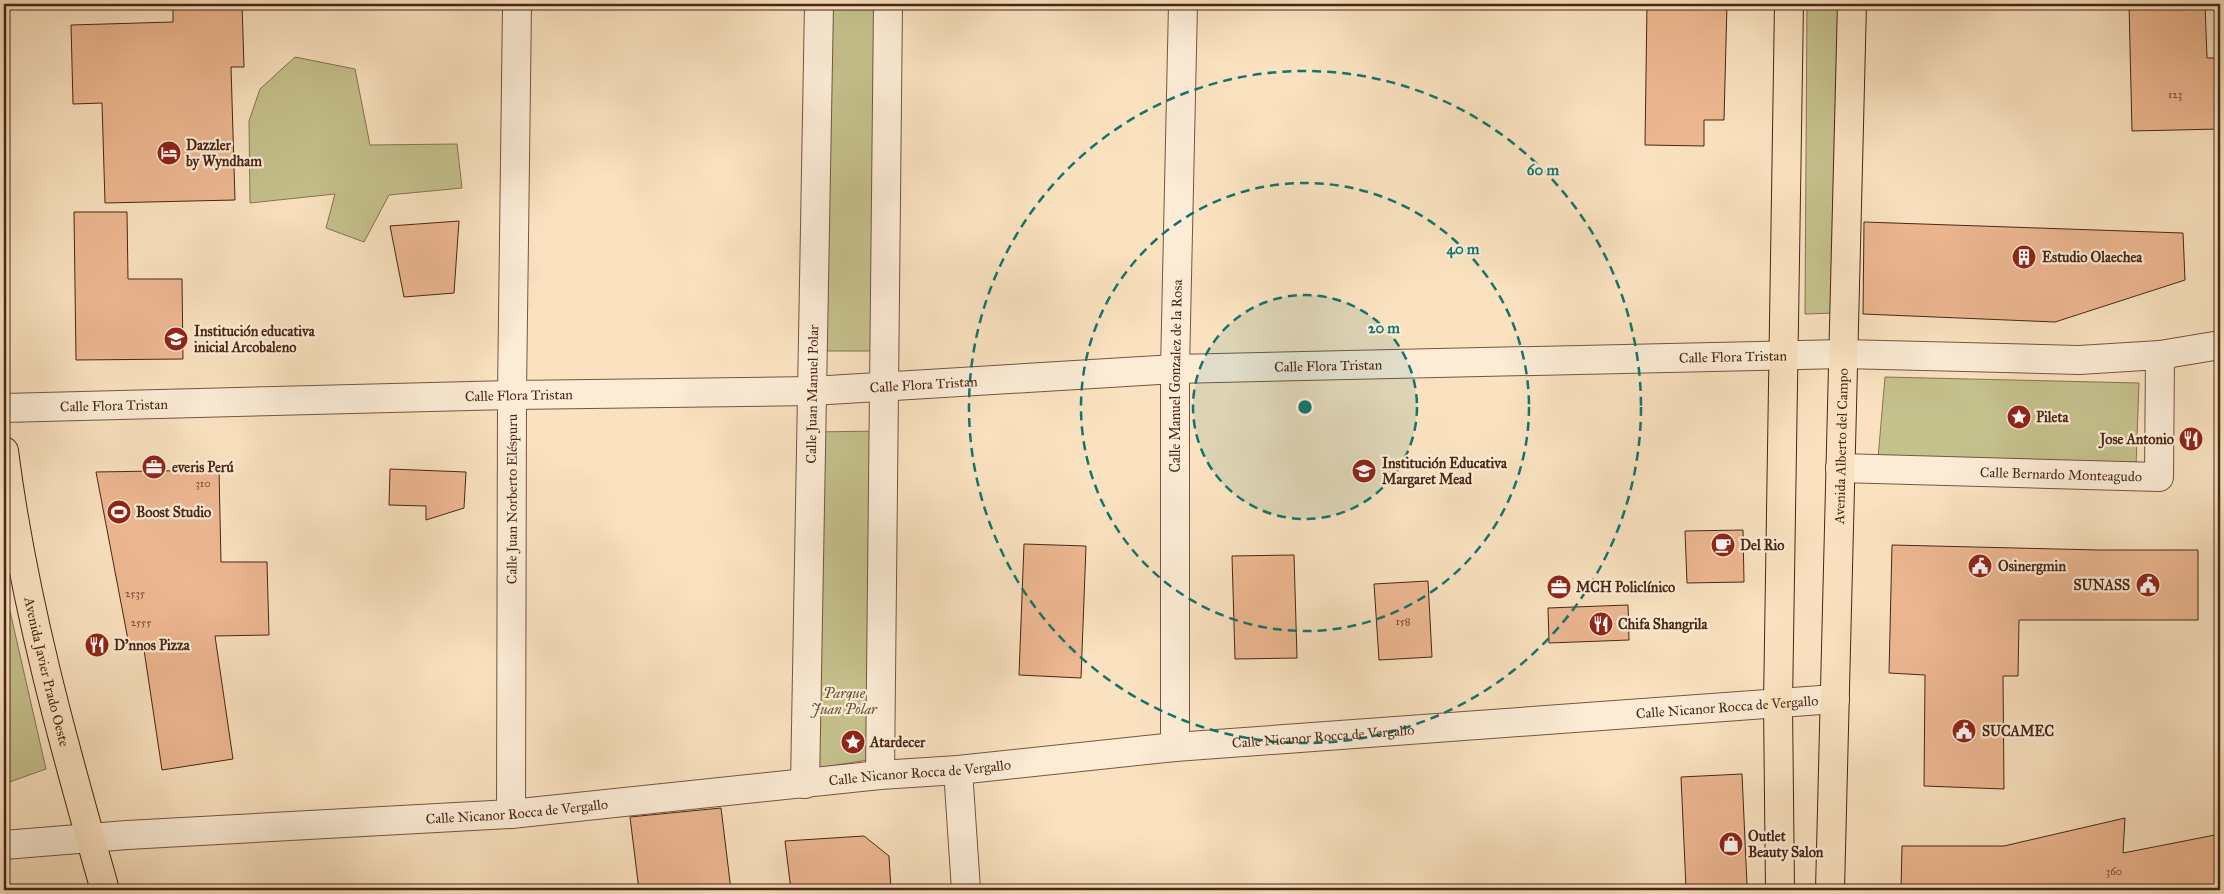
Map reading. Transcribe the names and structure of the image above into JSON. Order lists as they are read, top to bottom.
{
  "streets": {
    "main road": ["Avenida Alberto del Campo", "Avenida Javier Prado Oeste"],
    "street": [
      "Calle Flora Tristan",
      "Calle Manuel Gonzalez de la Rosa",
      "Calle Juan Manuel Polar",
      "Calle Bernardo Monteagudo",
      "Calle Juan Norberto Eléspuru",
      "Calle Nicanor Rocca de Vergallo"
    ]
  },
  "crossings": [
    ["Calle Flora Tristan", "Calle Manuel Gonzalez de la Rosa"],
    ["Calle Flora Tristan", "Calle Juan Manuel Polar"],
    ["Calle Flora Tristan", "Avenida Alberto del Campo"],
    ["Calle Flora Tristan", "Calle Juan Norberto Eléspuru"],
    ["Calle Manuel Gonzalez de la Rosa", "Calle Nicanor Rocca de Vergallo"],
    ["Calle Juan Manuel Polar", "Calle Nicanor Rocca de Vergallo"],
    ["Avenida Alberto del Campo", "Calle Bernardo Monteagudo"],
    ["Avenida Alberto del Campo", "Calle Nicanor Rocca de Vergallo"],
    ["Calle Juan Norberto Eléspuru", "Calle Nicanor Rocca de Vergallo"],
    ["Avenida Javier Prado Oeste", "Calle Nicanor Rocca de Vergallo"]
  ],
  "parks": ["Parque Juan Polar"],
  "places": {
    "hotel": ["Dazzler by Wyndham"],
    "building": ["Estudio Olaechea"],
    "school or university": ["Institución educativa inicial Arcobaleno", "Institución Educativa Margaret Mead"],
    "place": ["Pileta", "Atardecer"],
    "restaurant": ["Jose Antonio", "Chifa Shangrila", "D'nnos Pizza"],
    "office": ["everis Perú", "MCH Policlínico"],
    "sports": ["Boost Studio"],
    "cafe": ["Del Rio"],
    "public building": ["Osinergmin", "SUNASS", "SUCAMEC"],
    "shop": ["Outlet Beauty Salon"]
  },
  "house_numbers": [
    "123",
    "310",
    "2535",
    "158",
    "2555",
    "360"
  ],
  "rings": ["60 m", "40 m", "20 m"]
}
